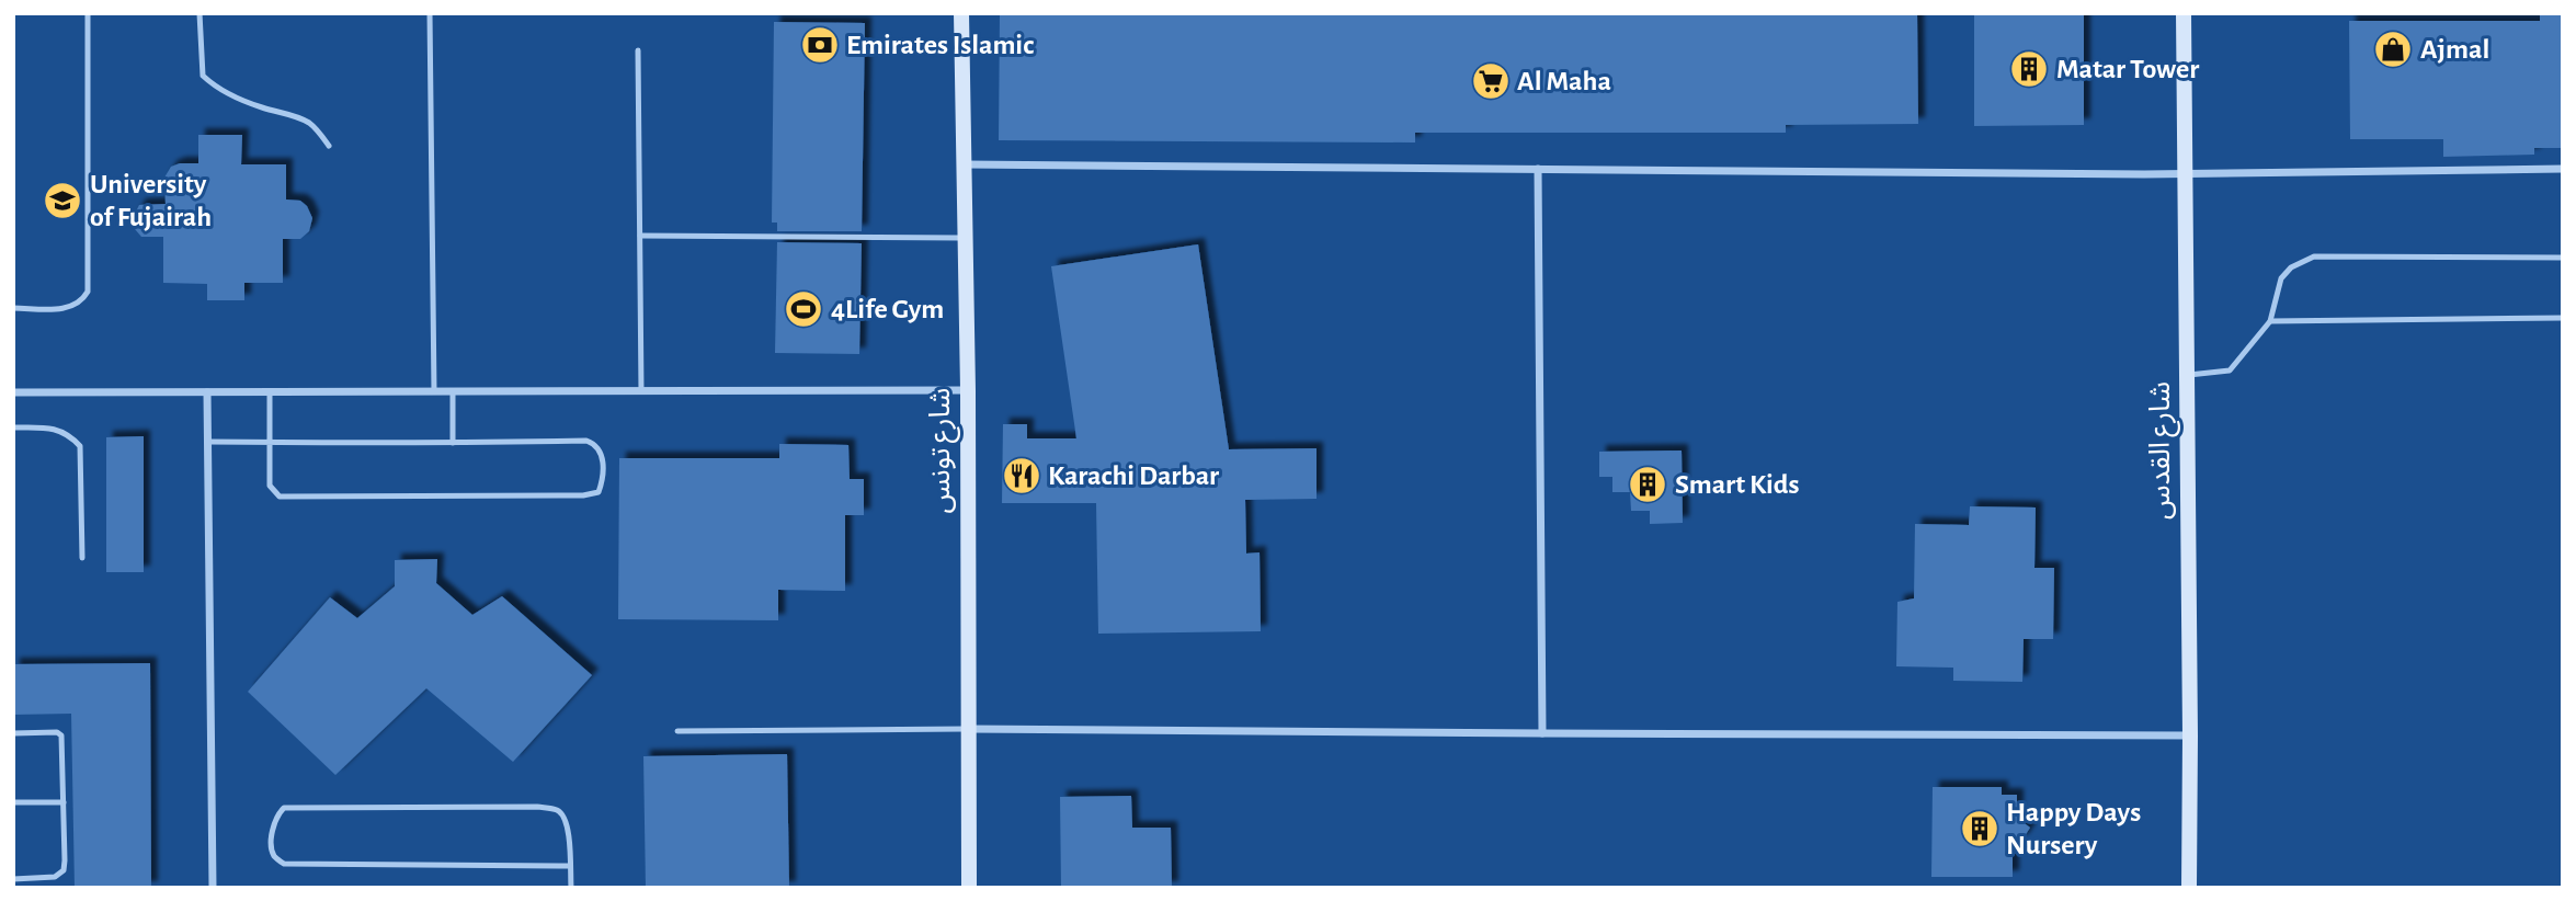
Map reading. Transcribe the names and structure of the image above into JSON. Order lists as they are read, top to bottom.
{
  "streets": {
    "street": ["شارع تونس", "شارع القدس"]
  },
  "places": {
    "bank": ["Emirates Islamic"],
    "shop": ["Ajmal"],
    "building": ["Matar Tower", "Smart Kids", "Happy Days Nursery"],
    "supermarket": ["Al Maha"],
    "school or university": ["University of Fujairah"],
    "sports": ["4Life Gym"],
    "restaurant": ["Karachi Darbar"]
  }
}
